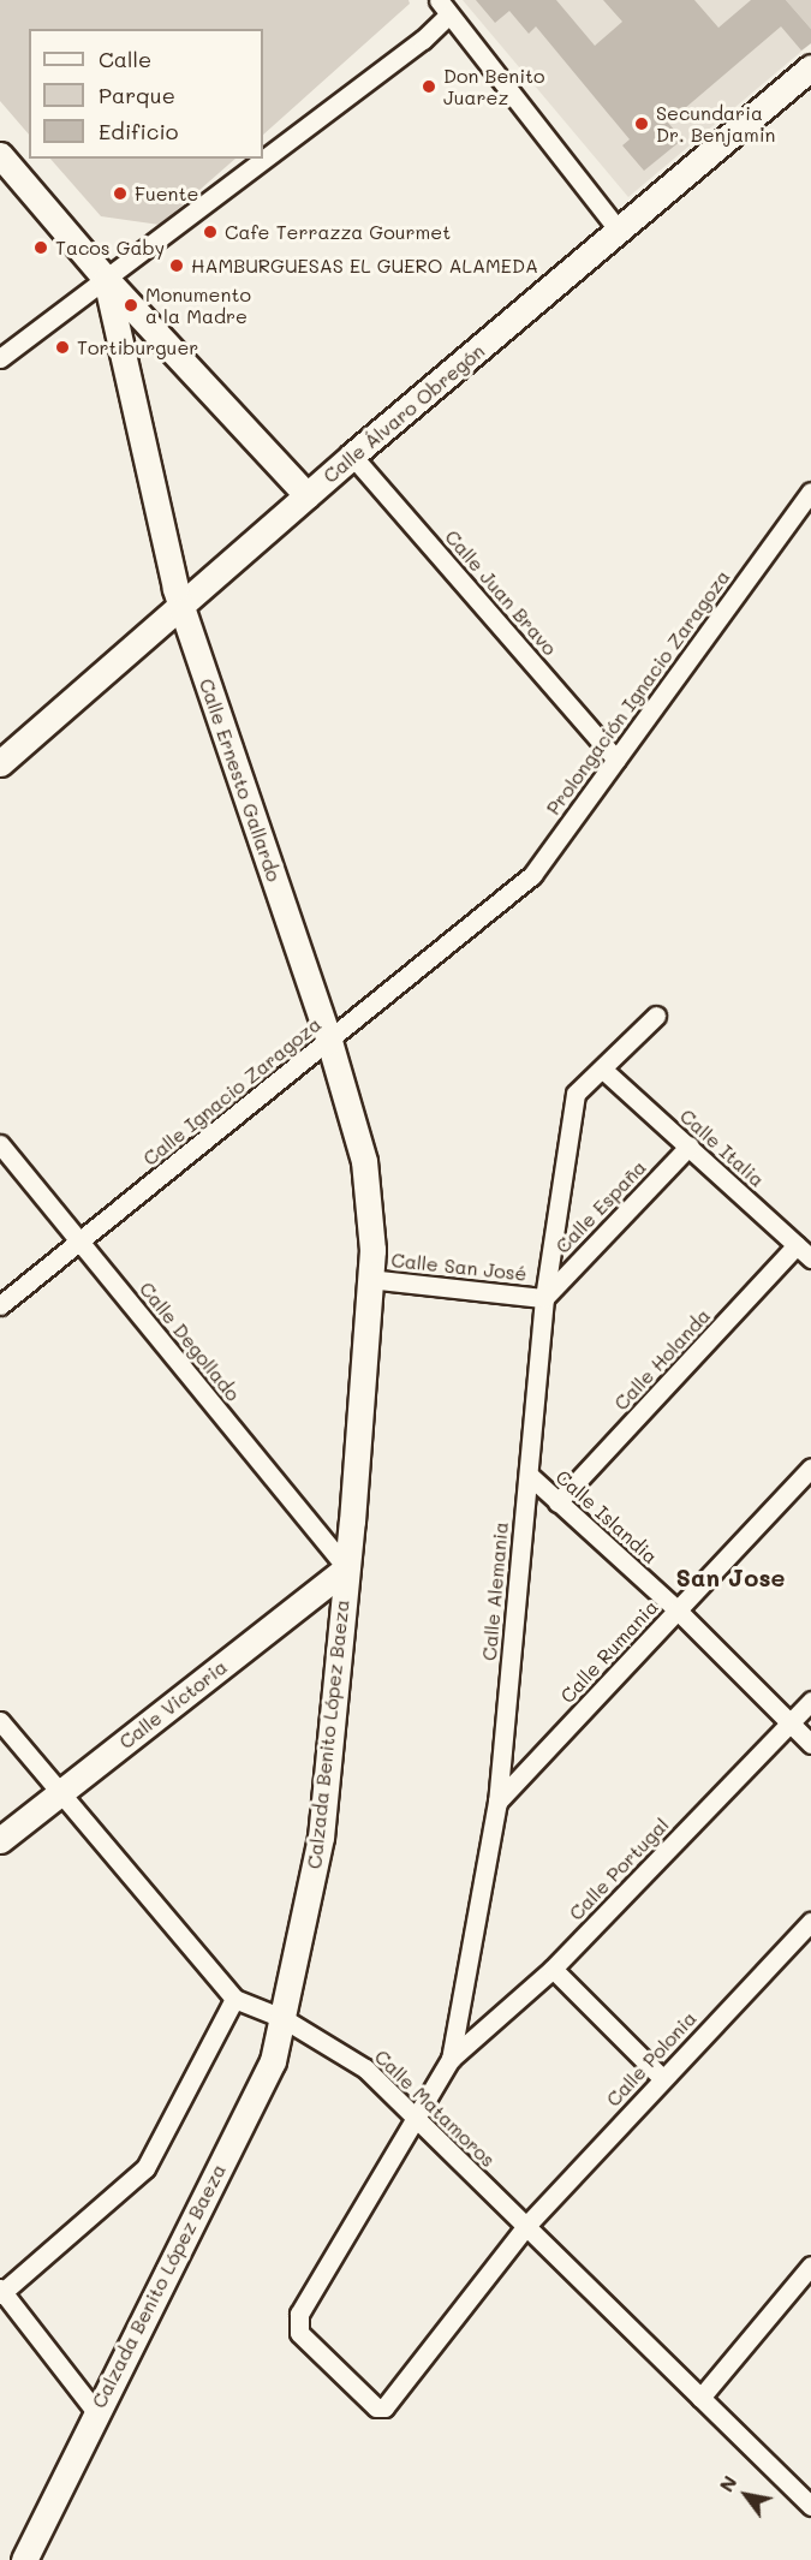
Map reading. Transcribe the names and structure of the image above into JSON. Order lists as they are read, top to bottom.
{
  "streets": {
    "street": [
      "Calle Álvaro Obregón",
      "Calle Juan Bravo",
      "Prolongación Ignacio Zaragoza",
      "Calle Ernesto Gallardo",
      "Calle Ignacio Zaragoza",
      "Calle Italia",
      "Calle España",
      "Calle San José",
      "Calle Degollado",
      "Calle Holanda",
      "Calle Islandia",
      "Calle Alemania",
      "Calle Rumania",
      "Calle Victoria",
      "Calzada Benito López Baeza",
      "Calle Portugal",
      "Calle Polonia",
      "Calle Matamoros"
    ]
  },
  "crossings": [
    ["Calle Álvaro Obregón", "Calle Juan Bravo"],
    ["Calle Álvaro Obregón", "Calle Ernesto Gallardo"],
    ["Calle Juan Bravo", "Prolongación Ignacio Zaragoza"],
    ["Prolongación Ignacio Zaragoza", "Calle Ignacio Zaragoza"],
    ["Calle Ernesto Gallardo", "Calle Ignacio Zaragoza"],
    ["Calle Ernesto Gallardo", "Calle San José"],
    ["Calle Ernesto Gallardo", "Calzada Benito López Baeza"],
    ["Calle Ignacio Zaragoza", "Calle Degollado"],
    ["Calle Italia", "Calle España"],
    ["Calle Italia", "Calle Holanda"],
    ["Calle Italia", "Calle Alemania"],
    ["Calle España", "Calle San José"],
    ["Calle España", "Calle Alemania"],
    ["Calle San José", "Calle Alemania"],
    ["Calle San José", "Calzada Benito López Baeza"],
    ["Calle Degollado", "Calle Victoria"],
    ["Calle Degollado", "Calzada Benito López Baeza"],
    ["Calle Holanda", "Calle Islandia"],
    ["Calle Islandia", "Calle Alemania"],
    ["Calle Islandia", "Calle Rumania"],
    ["Calle Islandia", "Calle Portugal"],
    ["Calle Alemania", "Calle Rumania"],
    ["Calle Alemania", "Calle Portugal"],
    ["Calle Alemania", "Calle Polonia"],
    ["Calle Alemania", "Calle Matamoros"],
    ["Calle Victoria", "Calzada Benito López Baeza"],
    ["Calle Victoria", "Calle Matamoros"],
    ["Calzada Benito López Baeza", "Calle Matamoros"],
    ["Calle Polonia", "Calle Matamoros"]
  ],
  "districts": ["San Jose"],
  "places": [
    "Don Benito Juarez",
    "Secundaria Dr. Benjamin",
    "Fuente",
    "Cafe Terrazza Gourmet",
    "Tacos Gaby",
    "HAMBURGUESAS EL GUERO ALAMEDA",
    "Monumento a la Madre",
    "Tortiburguer"
  ],
  "legend": ["Calle", "Parque", "Edificio"],
  "north": "top left"
}
